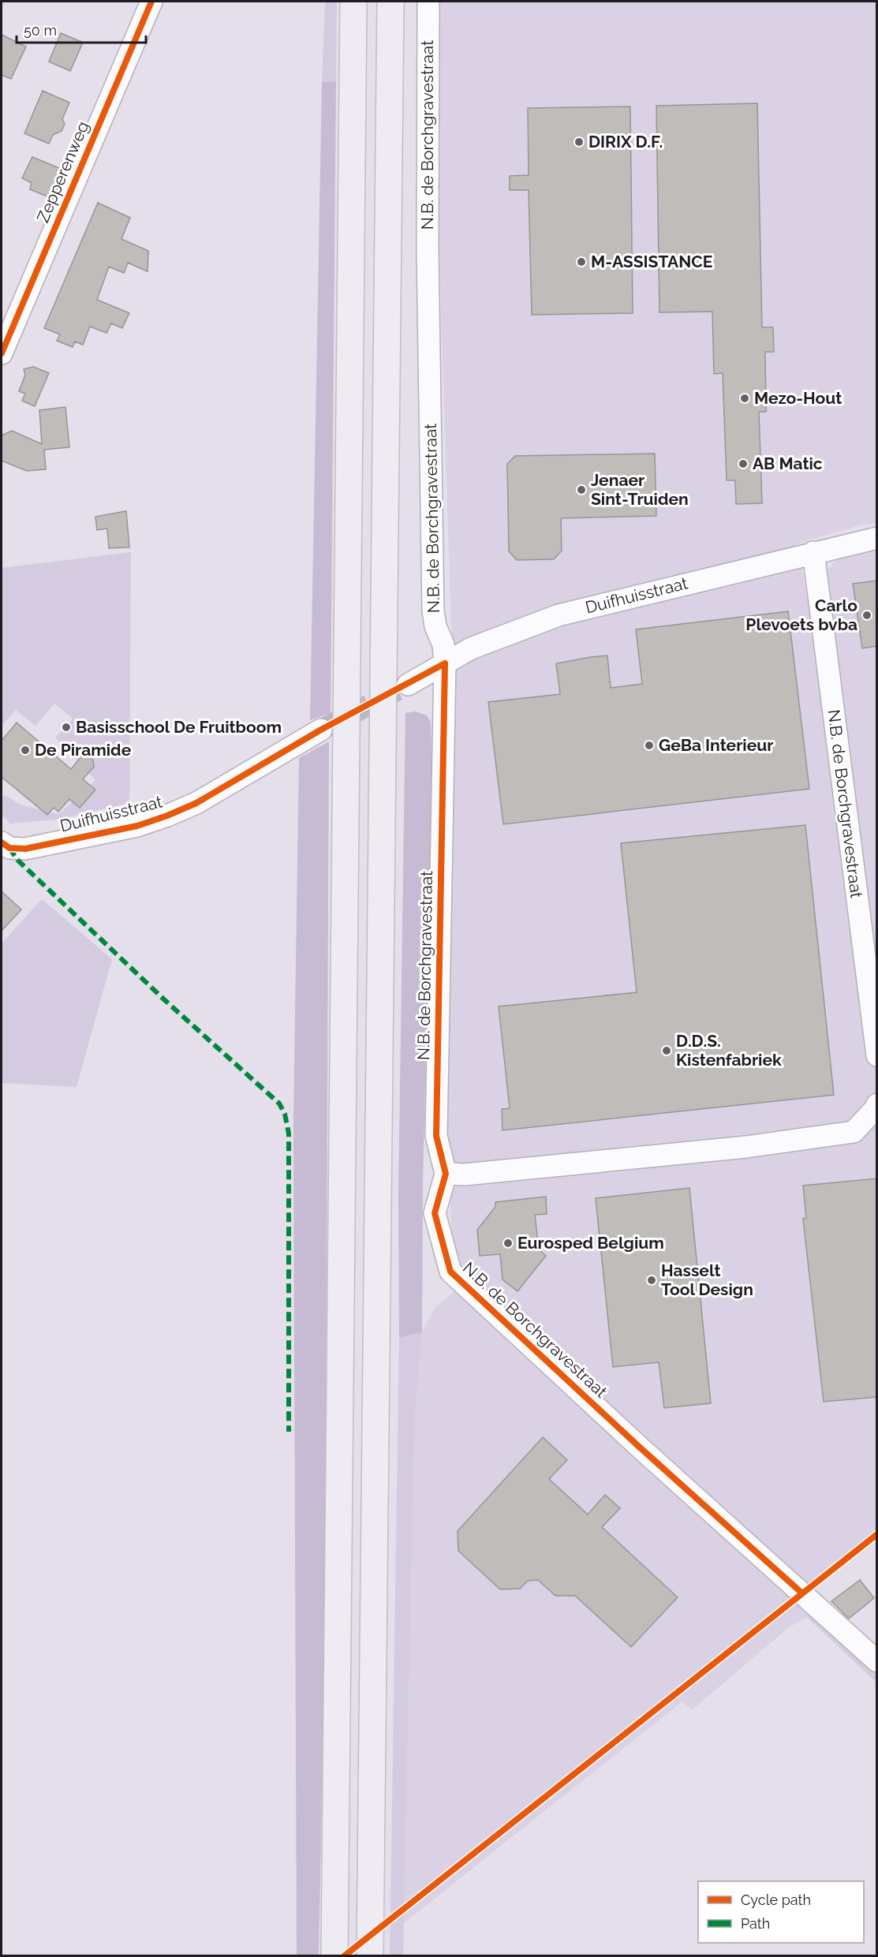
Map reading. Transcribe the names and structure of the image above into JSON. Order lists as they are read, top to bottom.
{
  "streets": {
    "street": ["N.B. de Borchgravestraat", "Zepperenweg", "Duifhuisstraat"]
  },
  "crossings": [
    ["N.B. de Borchgravestraat", "Duifhuisstraat"]
  ],
  "places": [
    "DIRIX D.F.",
    "M-ASSISTANCE",
    "Mezo-Hout",
    "AB Matic",
    "Jenaer Sint-Truiden",
    "Carlo Plevoets bvba",
    "Basisschool De Fruitboom",
    "GeBa Interieur",
    "De Piramide",
    "D.D.S. Kistenfabriek",
    "Eurosped Belgium",
    "Hasselt Tool Design"
  ],
  "legend": ["Cycle path", "Path"],
  "scale_bar": "50 m"
}
